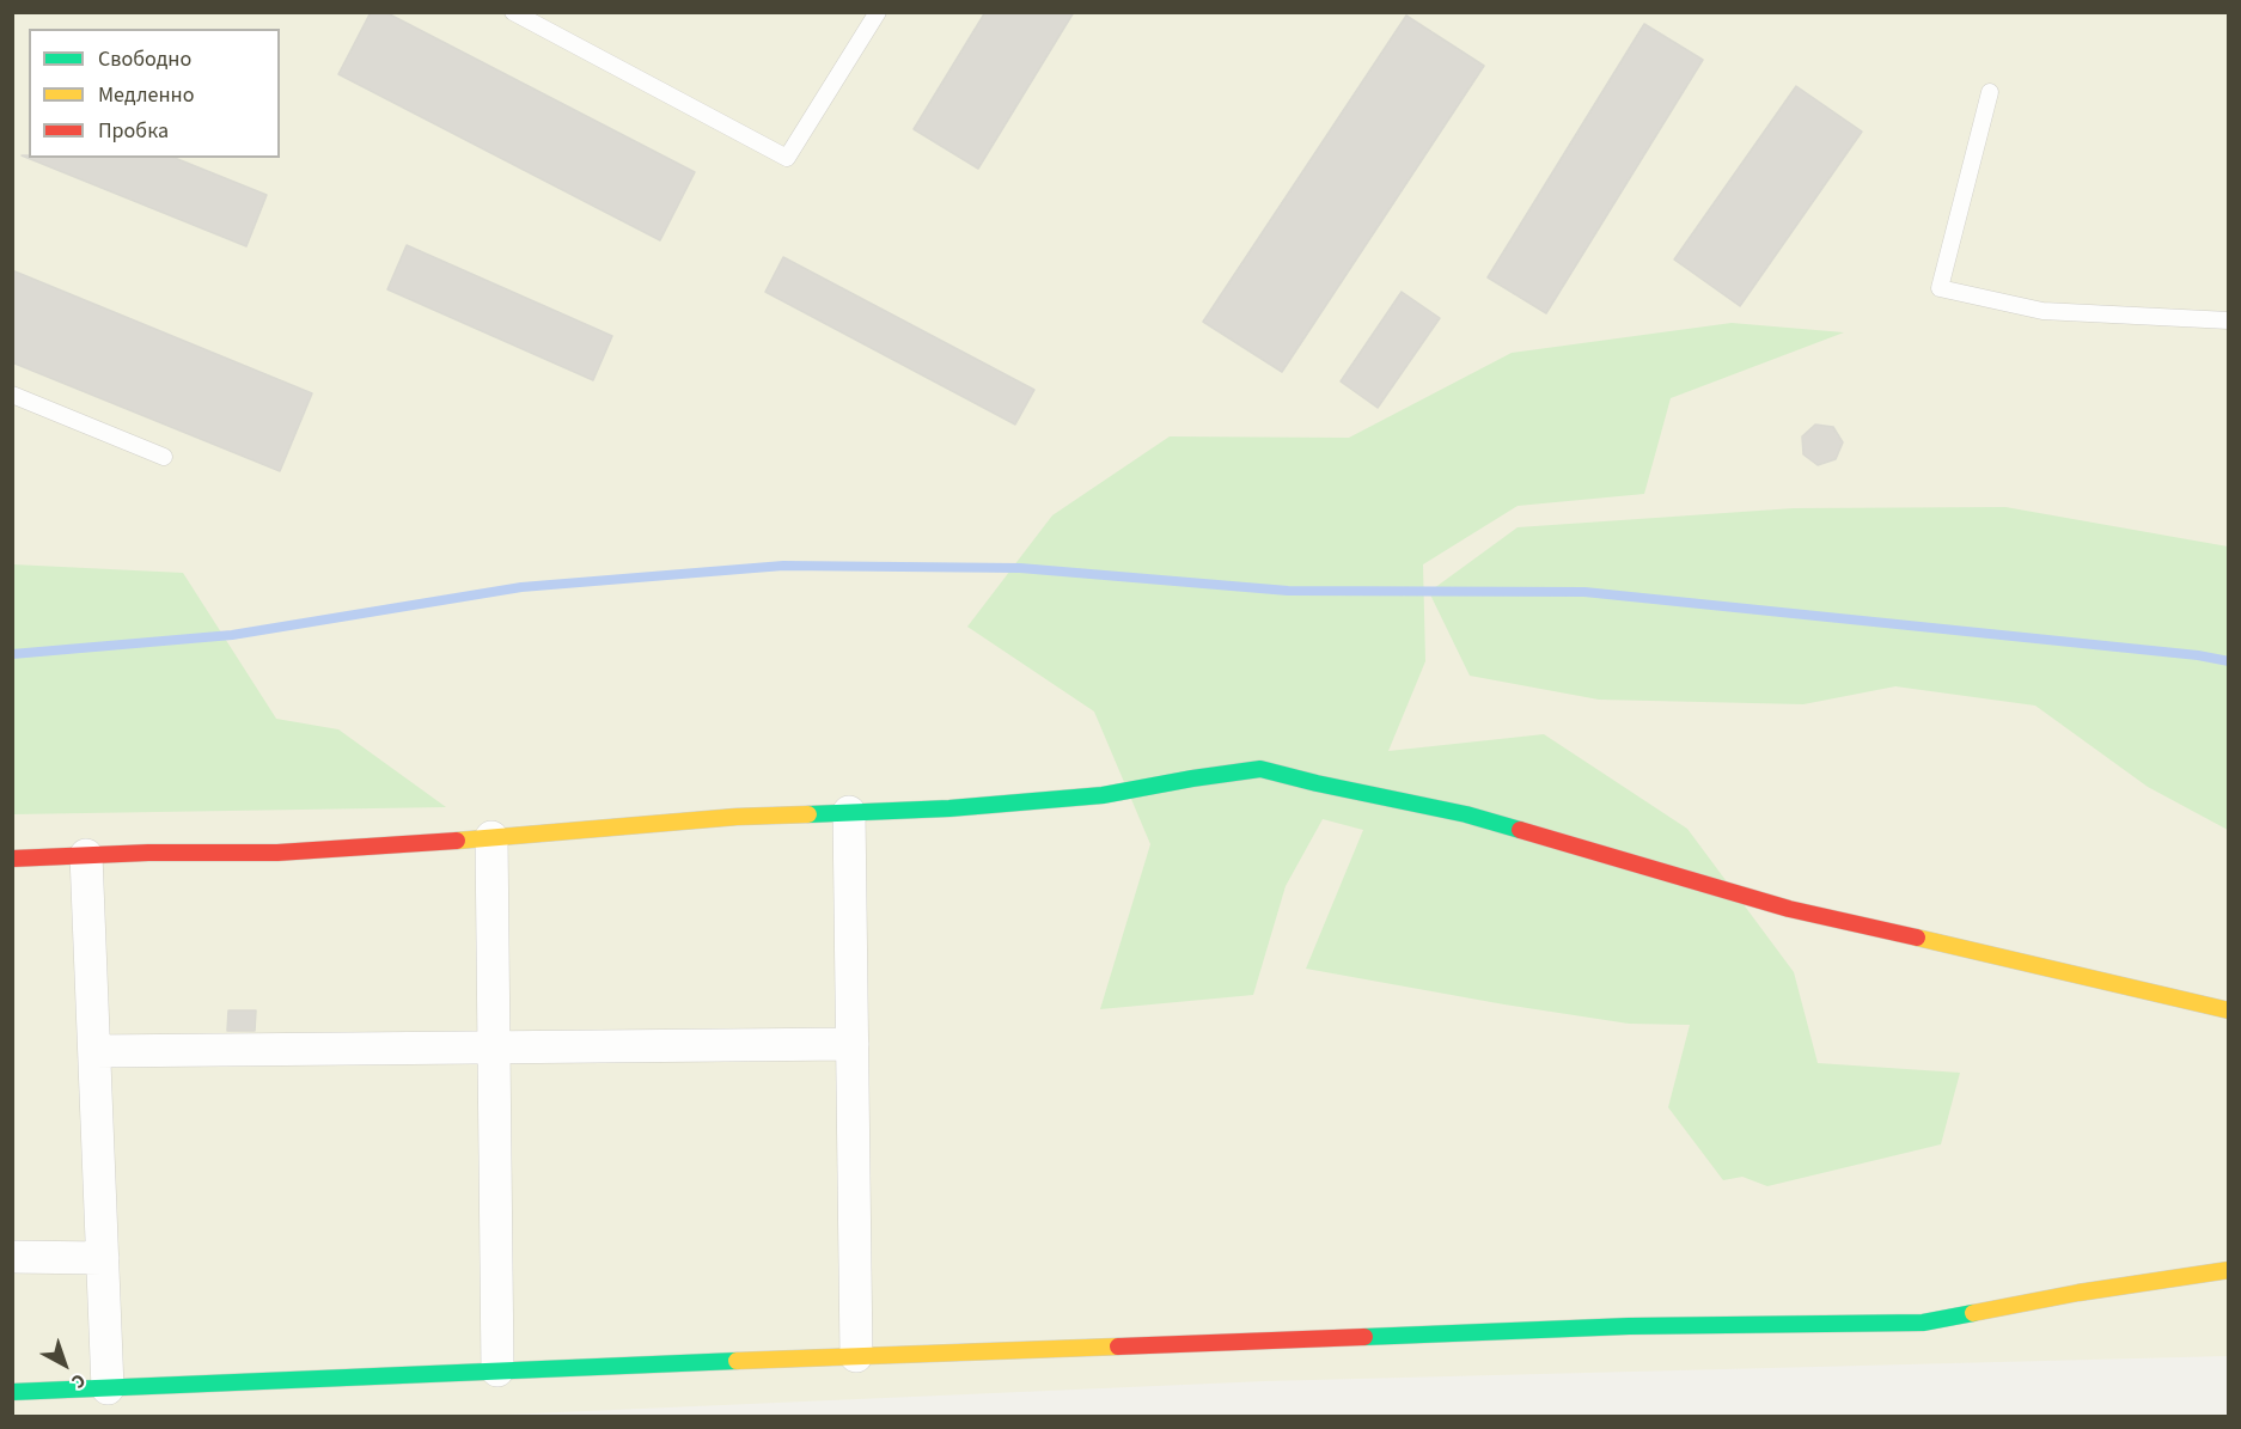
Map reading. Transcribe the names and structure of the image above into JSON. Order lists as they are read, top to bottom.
{
  "legend": ["Свободно", "Медленно", "Пробка"],
  "north": "bottom right"
}
